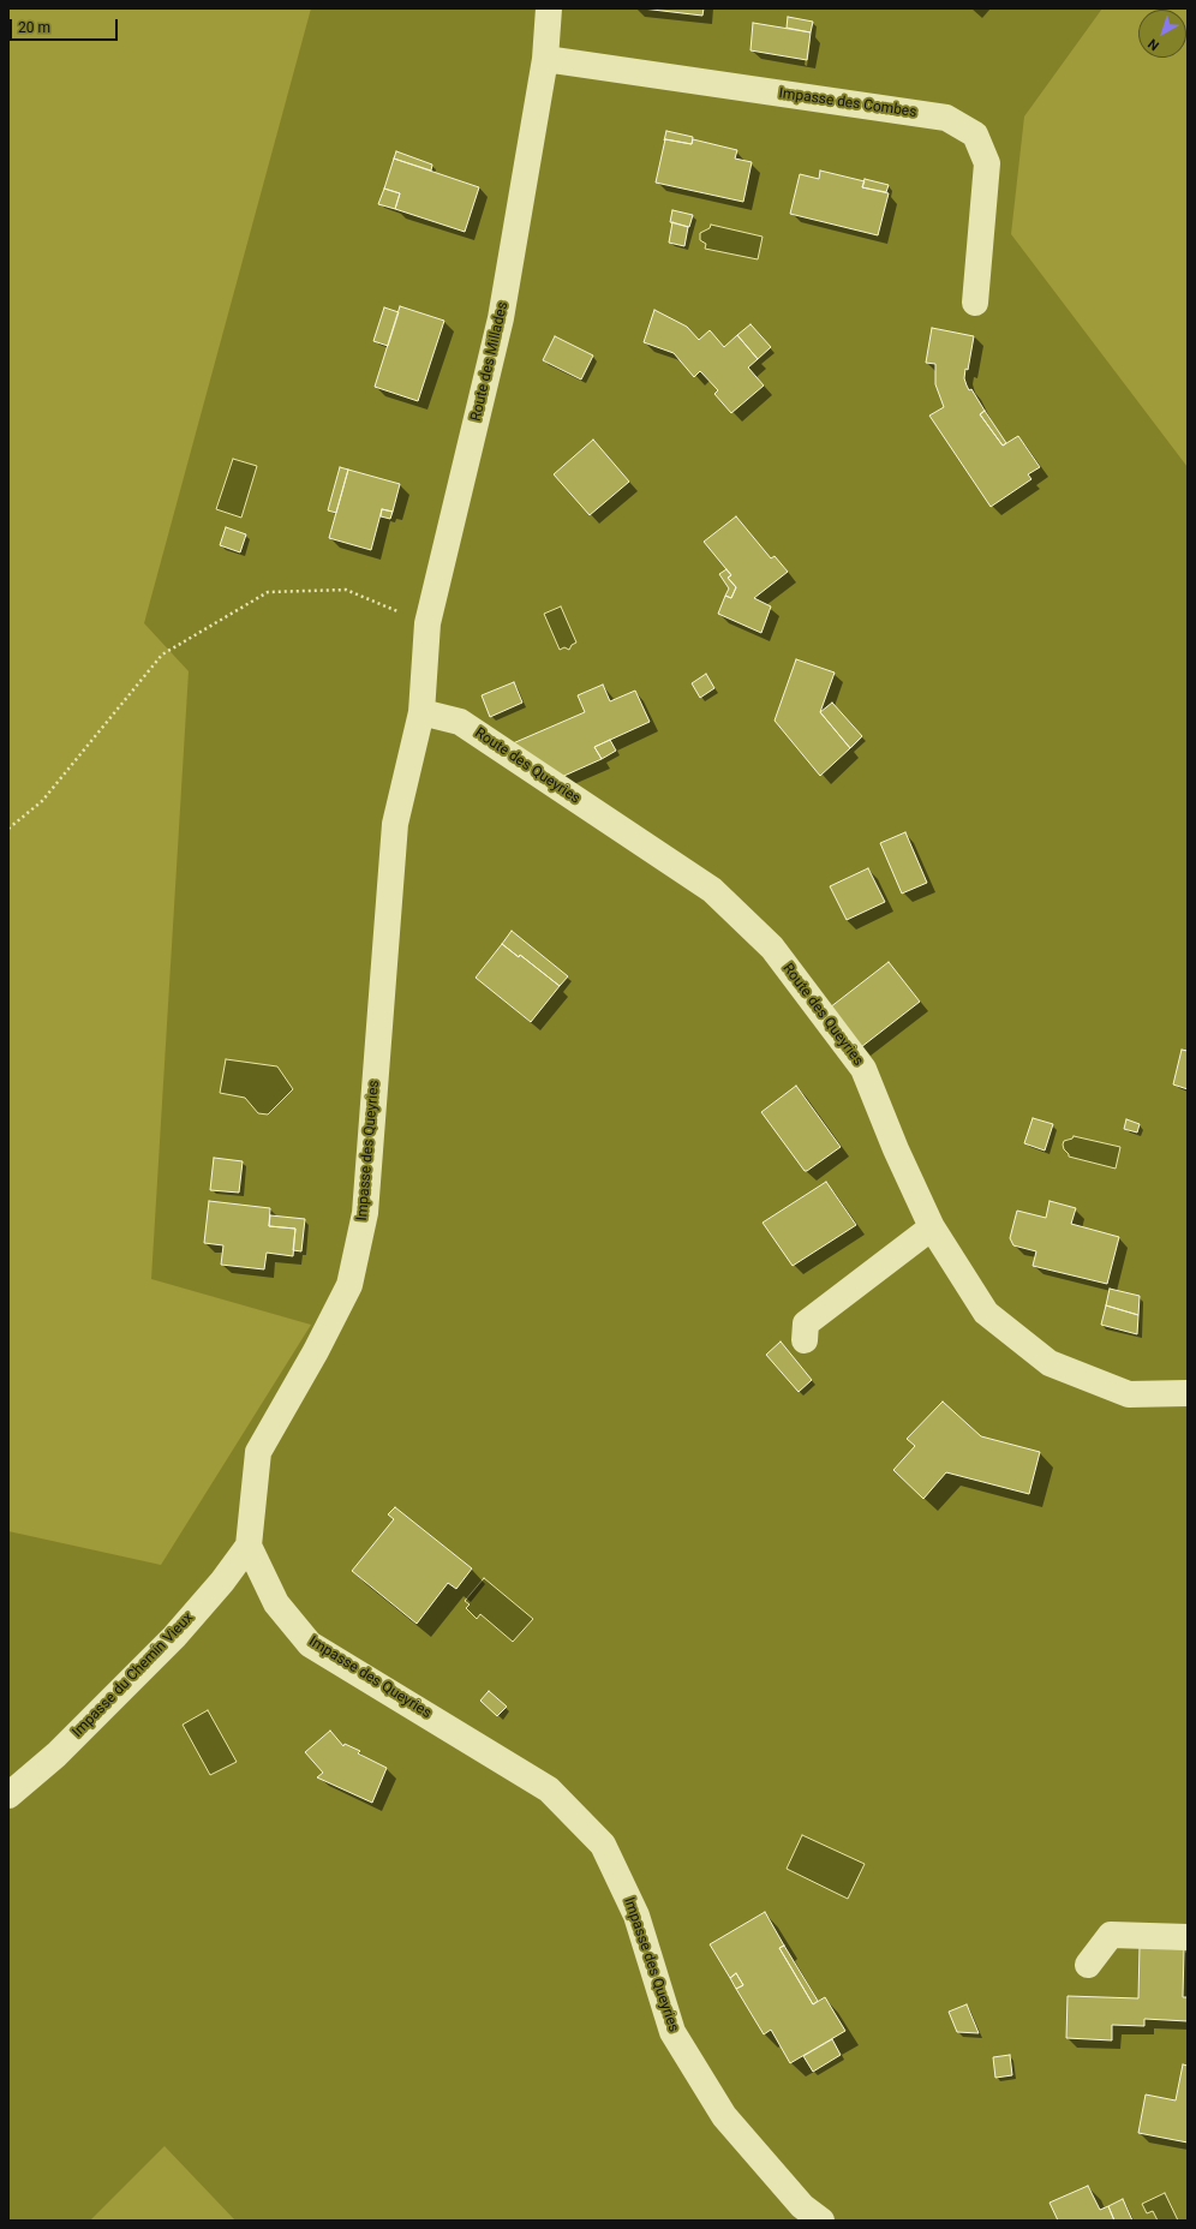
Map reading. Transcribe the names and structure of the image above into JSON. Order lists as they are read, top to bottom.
{
  "streets": {
    "street": [
      "Impasse des Combes",
      "Route des Millades",
      "Route des Queyries",
      "Impasse des Queyries",
      "Impasse du Chemin Vieux"
    ]
  },
  "crossings": [
    ["Impasse des Combes", "Route des Millades"],
    ["Route des Millades", "Route des Queyries"],
    ["Route des Millades", "Impasse des Queyries"],
    ["Route des Queyries", "Impasse des Queyries"],
    ["Impasse des Queyries", "Impasse du Chemin Vieux"]
  ],
  "scale_bar": "20 m",
  "north": "bottom left"
}
